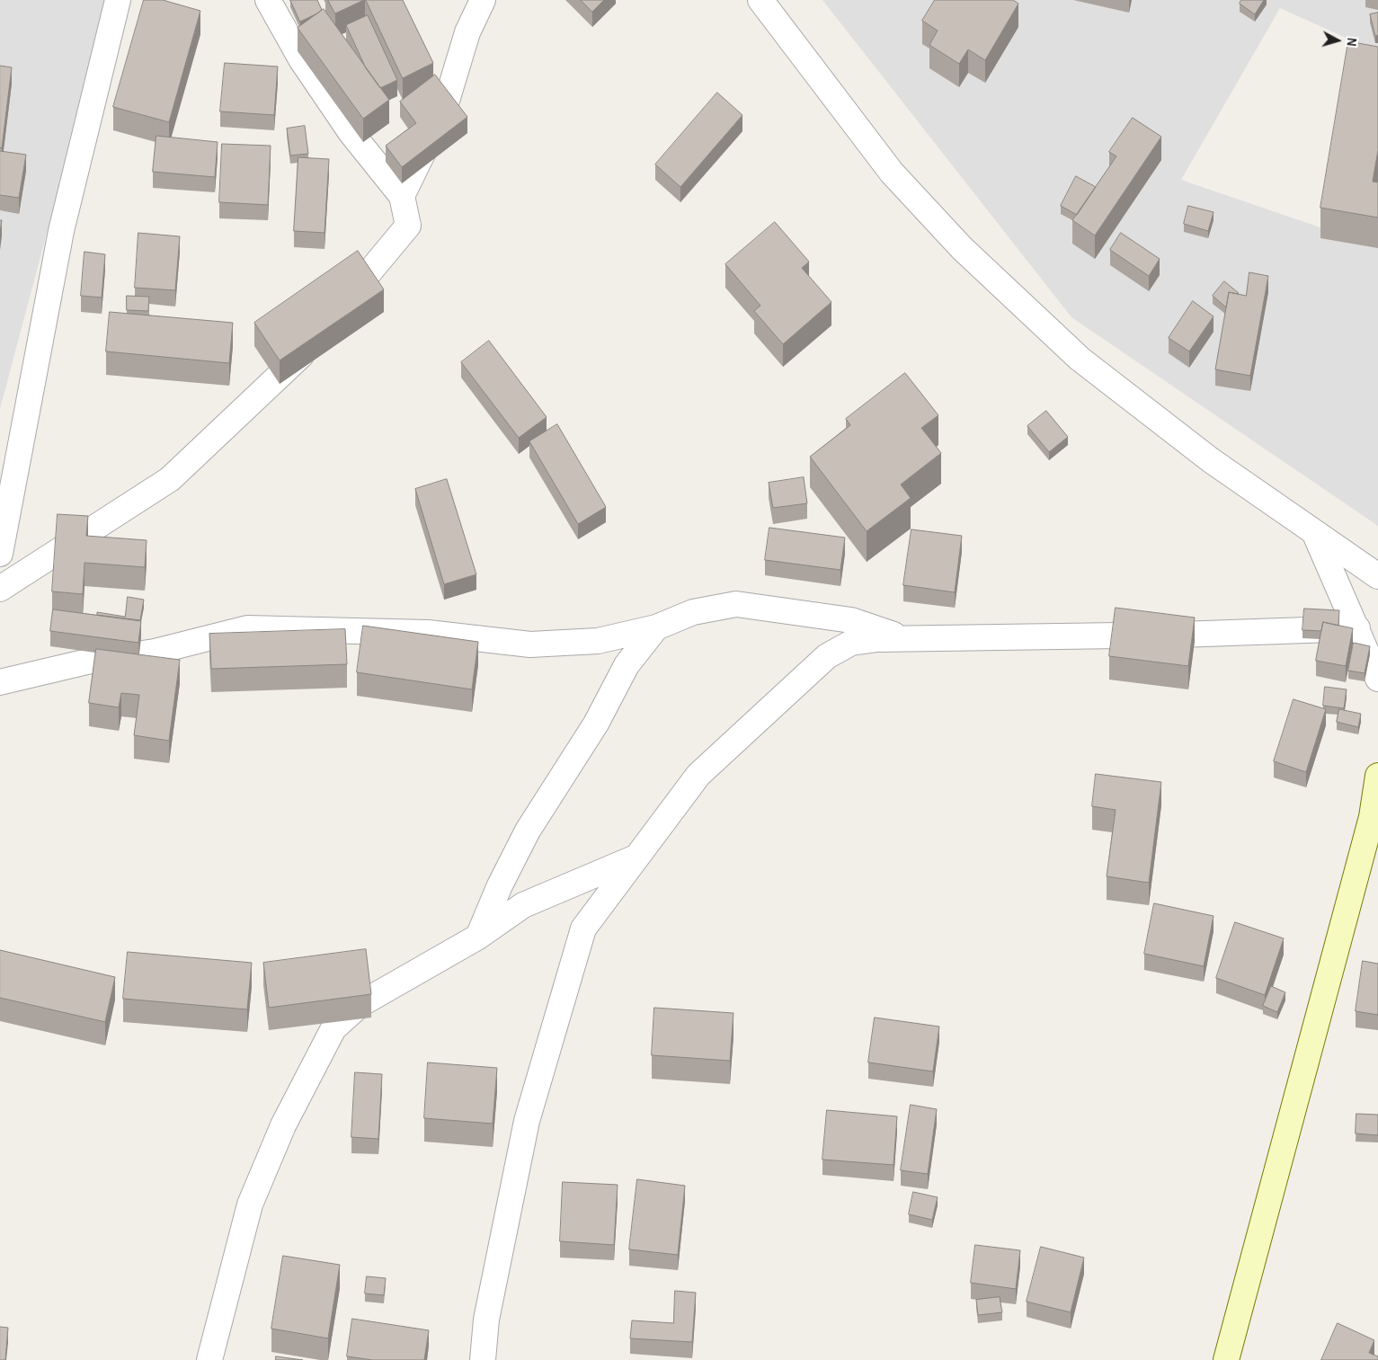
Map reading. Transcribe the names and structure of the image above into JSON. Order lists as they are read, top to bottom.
{
  "north": "right"
}
